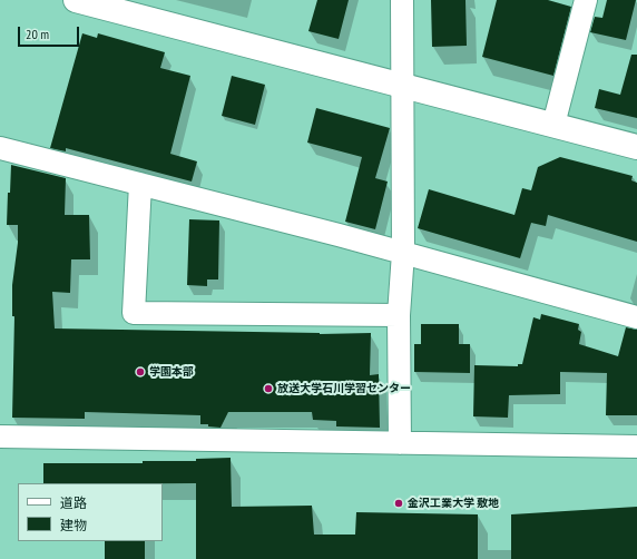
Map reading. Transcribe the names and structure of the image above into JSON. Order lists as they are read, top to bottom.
{
  "places": ["学園本部", "放送大学石川学習センター", "金沢工業大学 敷地"],
  "legend": ["道路", "建物"],
  "scale_bar": "20 m"
}
